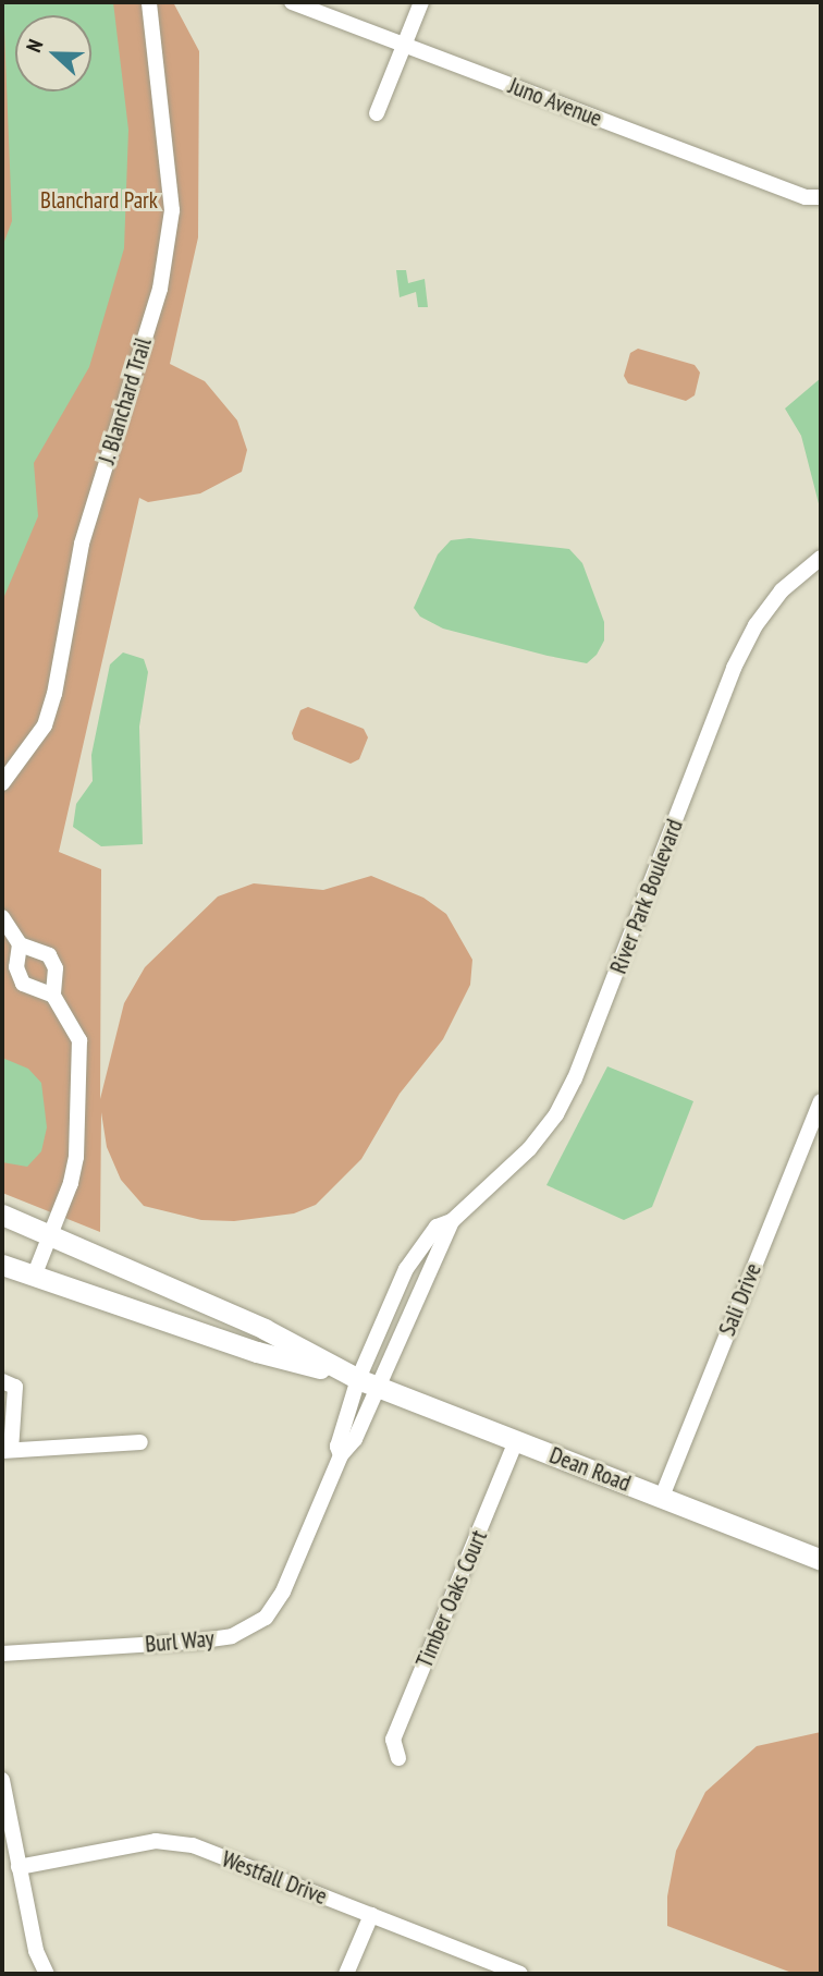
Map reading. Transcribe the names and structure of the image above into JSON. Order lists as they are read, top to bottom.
{
  "streets": {
    "main road": ["Dean Road"],
    "street": [
      "Juno Avenue",
      "J. Blanchard Trail",
      "River Park Boulevard",
      "Sali Drive",
      "Timber Oaks Court",
      "Burl Way",
      "Westfall Drive"
    ]
  },
  "crossings": [
    ["River Park Boulevard", "Dean Road"],
    ["River Park Boulevard", "Burl Way"],
    ["Sali Drive", "Dean Road"],
    ["Dean Road", "Timber Oaks Court"],
    ["Dean Road", "Burl Way"]
  ],
  "parks": ["Blanchard Park"],
  "north": "left"
}
